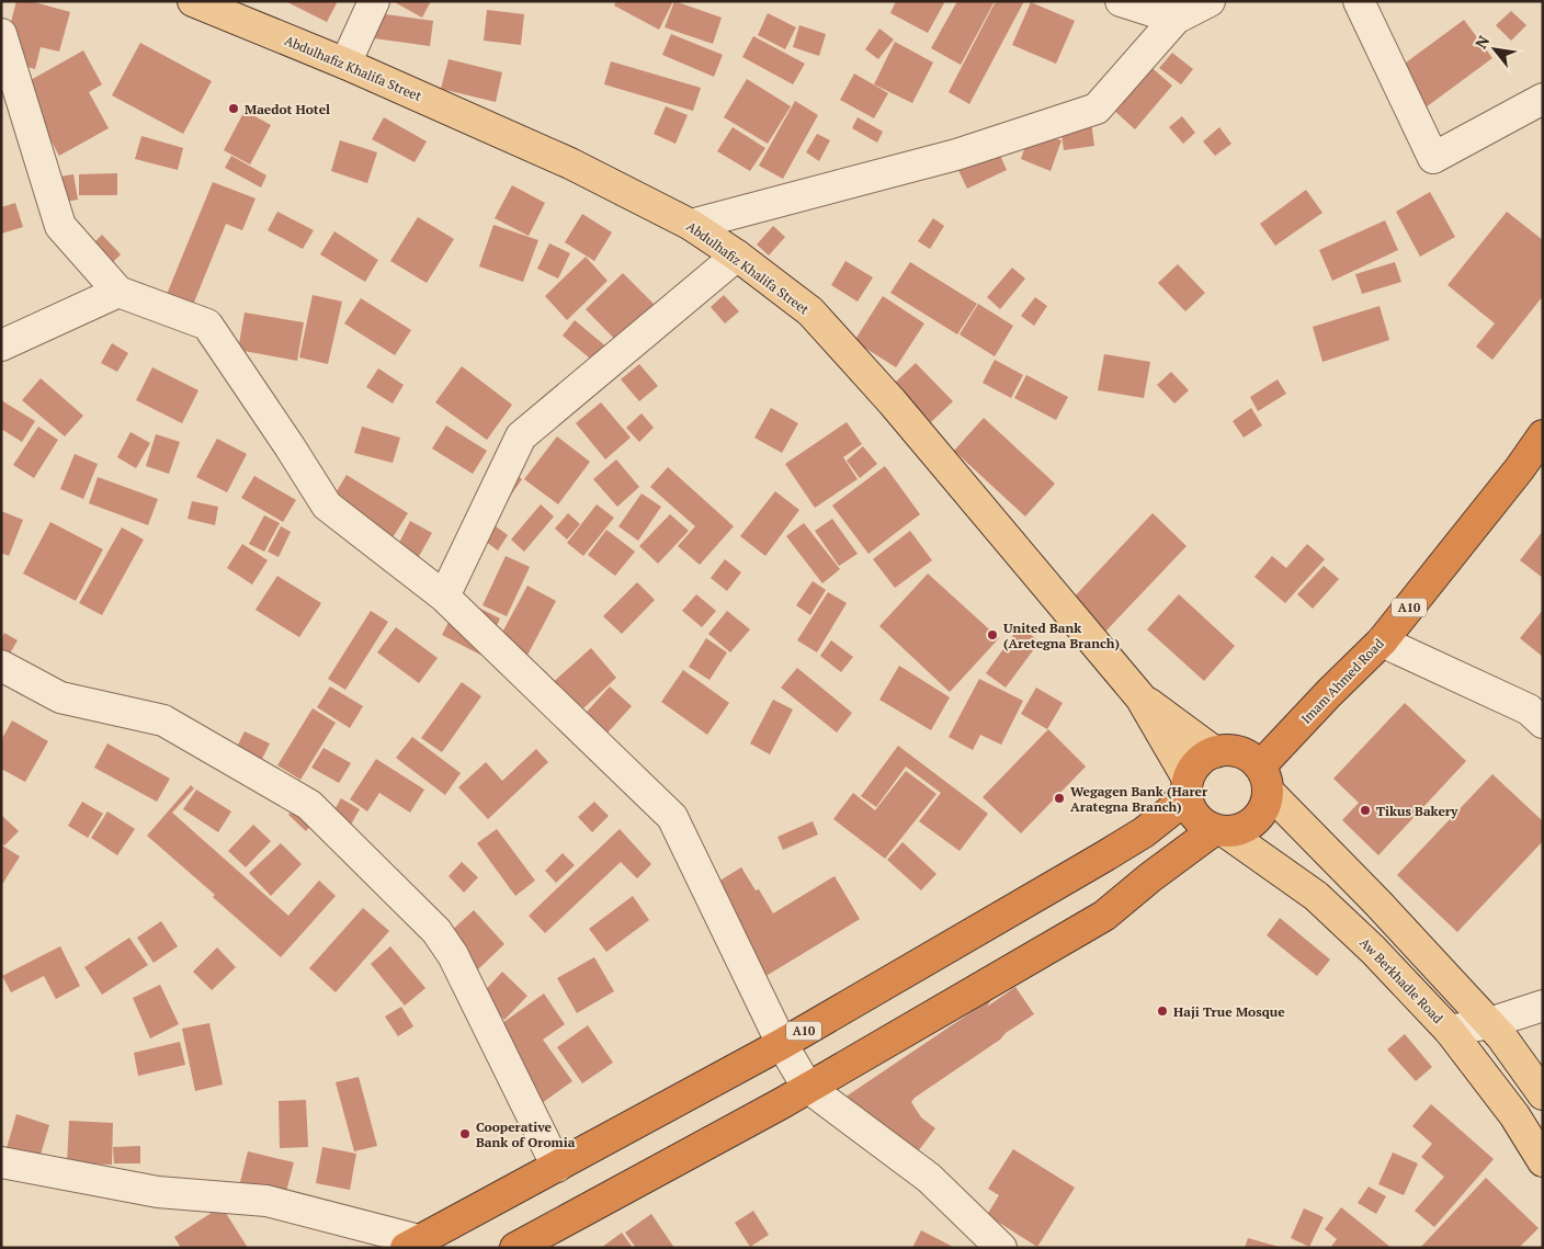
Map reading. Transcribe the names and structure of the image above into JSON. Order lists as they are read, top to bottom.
{
  "streets": {
    "highway": ["A10", "Imam Ahmed Road"],
    "main road": ["Abdulhafiz Khalifa Street", "Aw Berkhadle Road"]
  },
  "crossings": [
    ["A10", "Imam Ahmed Road"],
    ["A10", "Aw Berkhadle Road"],
    ["Imam Ahmed Road", "Aw Berkhadle Road"]
  ],
  "places": [
    "Maedot Hotel",
    "United Bank (Aretegna Branch)",
    "Wegagen Bank (Harer Arategna Branch)",
    "Tikus Bakery",
    "Haji True Mosque",
    "Cooperative Bank of Oromia"
  ],
  "north": "top left"
}
